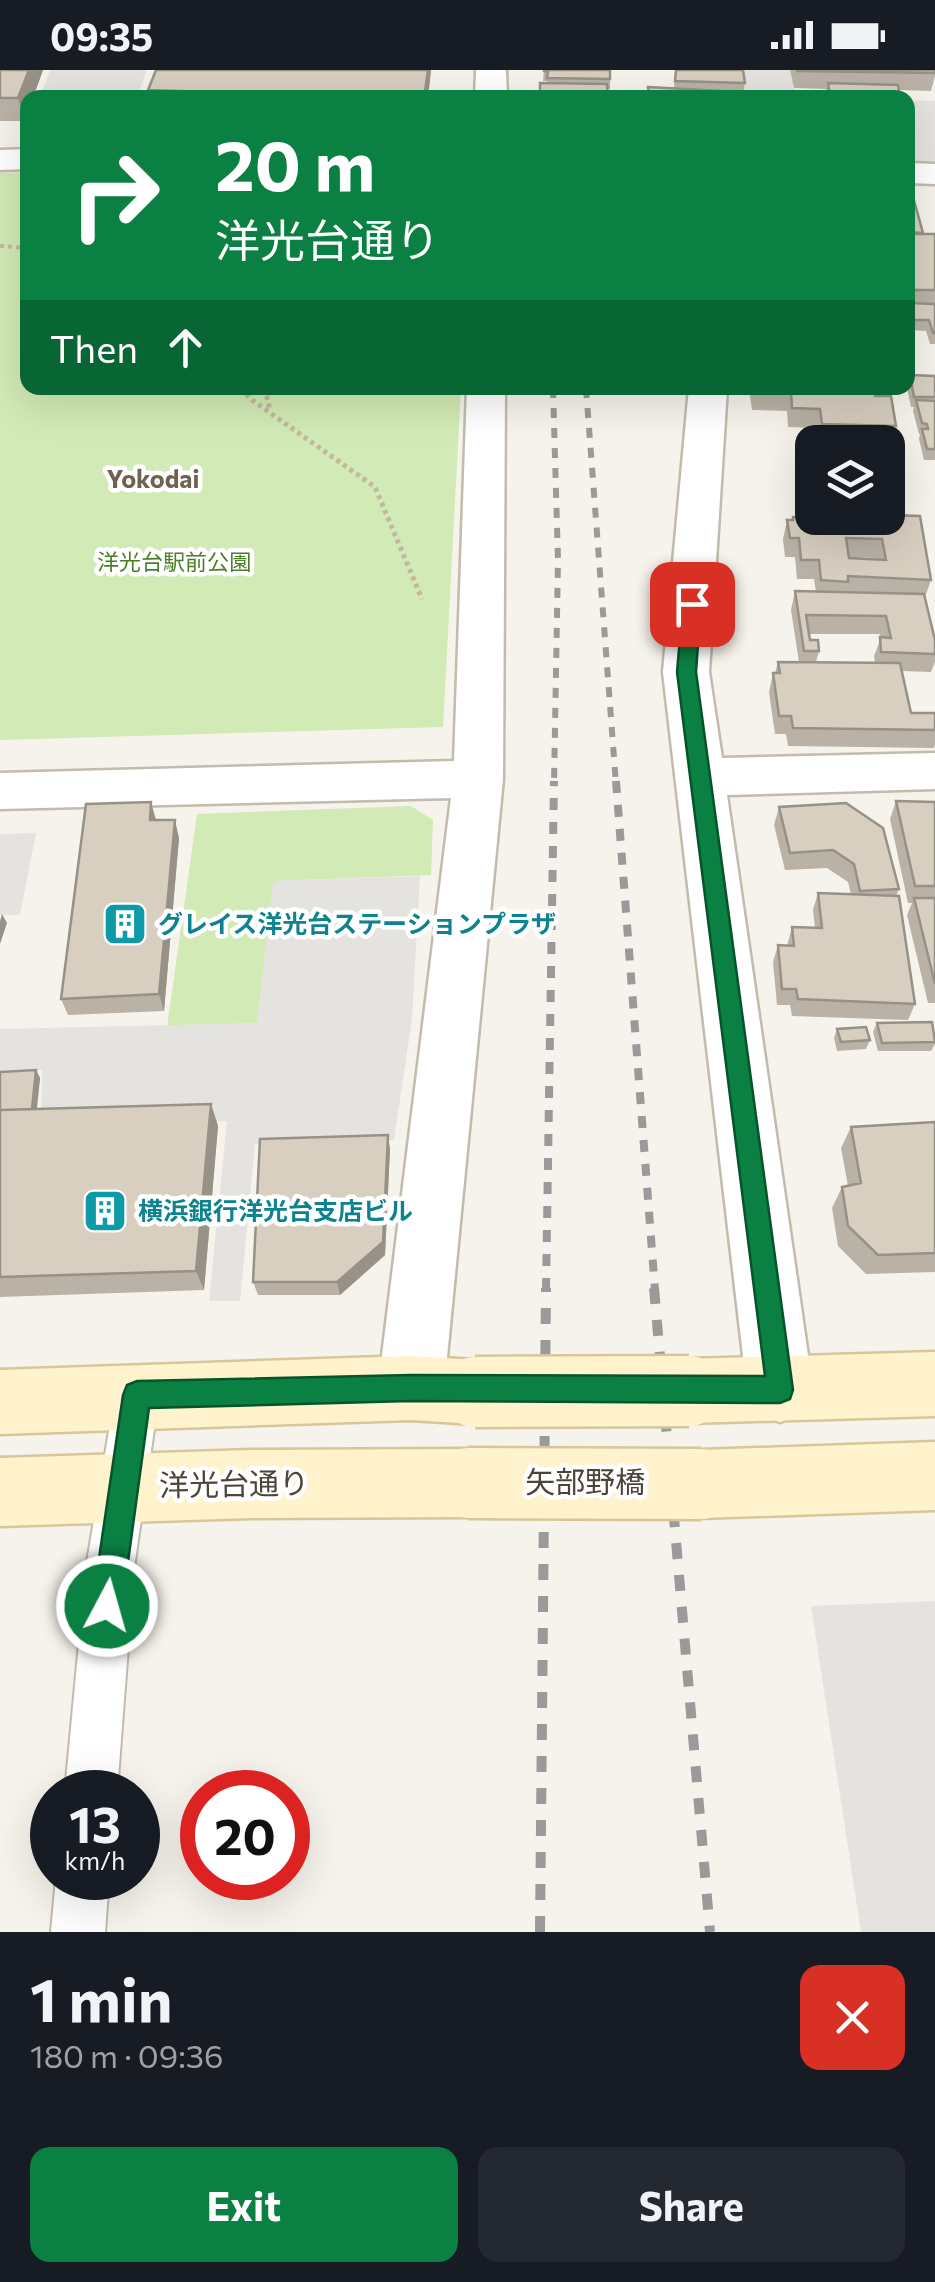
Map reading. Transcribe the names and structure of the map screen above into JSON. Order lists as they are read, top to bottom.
{
  "streets": {
    "street": ["矢部野橋", "洋光台通り"]
  },
  "crossings": [
    ["矢部野橋", "洋光台通り"]
  ],
  "districts": ["Yokodai"],
  "parks": ["洋光台駅前公園"],
  "places": {
    "building": ["グレイス洋光台ステーションプラザ", "横浜銀行洋光台支店ビル"]
  },
  "page": {
    "status": "09:35",
    "turn": ["20 m", "洋光台通り"],
    "then": "Then",
    "speed": "13 km/h",
    "limit": "20",
    "heading": ["1 min", "180 m · 09:36"],
    "buttons": ["Exit", "Share"]
  }
}
